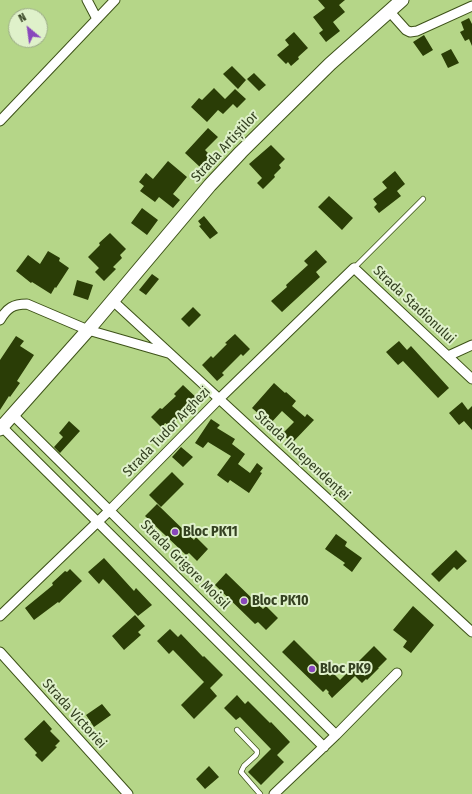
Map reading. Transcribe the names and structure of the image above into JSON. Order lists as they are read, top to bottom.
{
  "streets": {
    "street": [
      "Strada Artiștilor",
      "Strada Stadionului",
      "Strada Tudor Arghezi",
      "Strada Independenței",
      "Strada Grigore Moisil",
      "Strada Victoriei"
    ]
  },
  "crossings": [
    ["Strada Artiștilor", "Strada Independenței"],
    ["Strada Artiștilor", "Strada Grigore Moisil"],
    ["Strada Stadionului", "Strada Tudor Arghezi"],
    ["Strada Tudor Arghezi", "Strada Independenței"],
    ["Strada Tudor Arghezi", "Strada Grigore Moisil"]
  ],
  "places": ["Bloc PK11", "Bloc PK10", "Bloc PK9"],
  "north": "top left"
}
